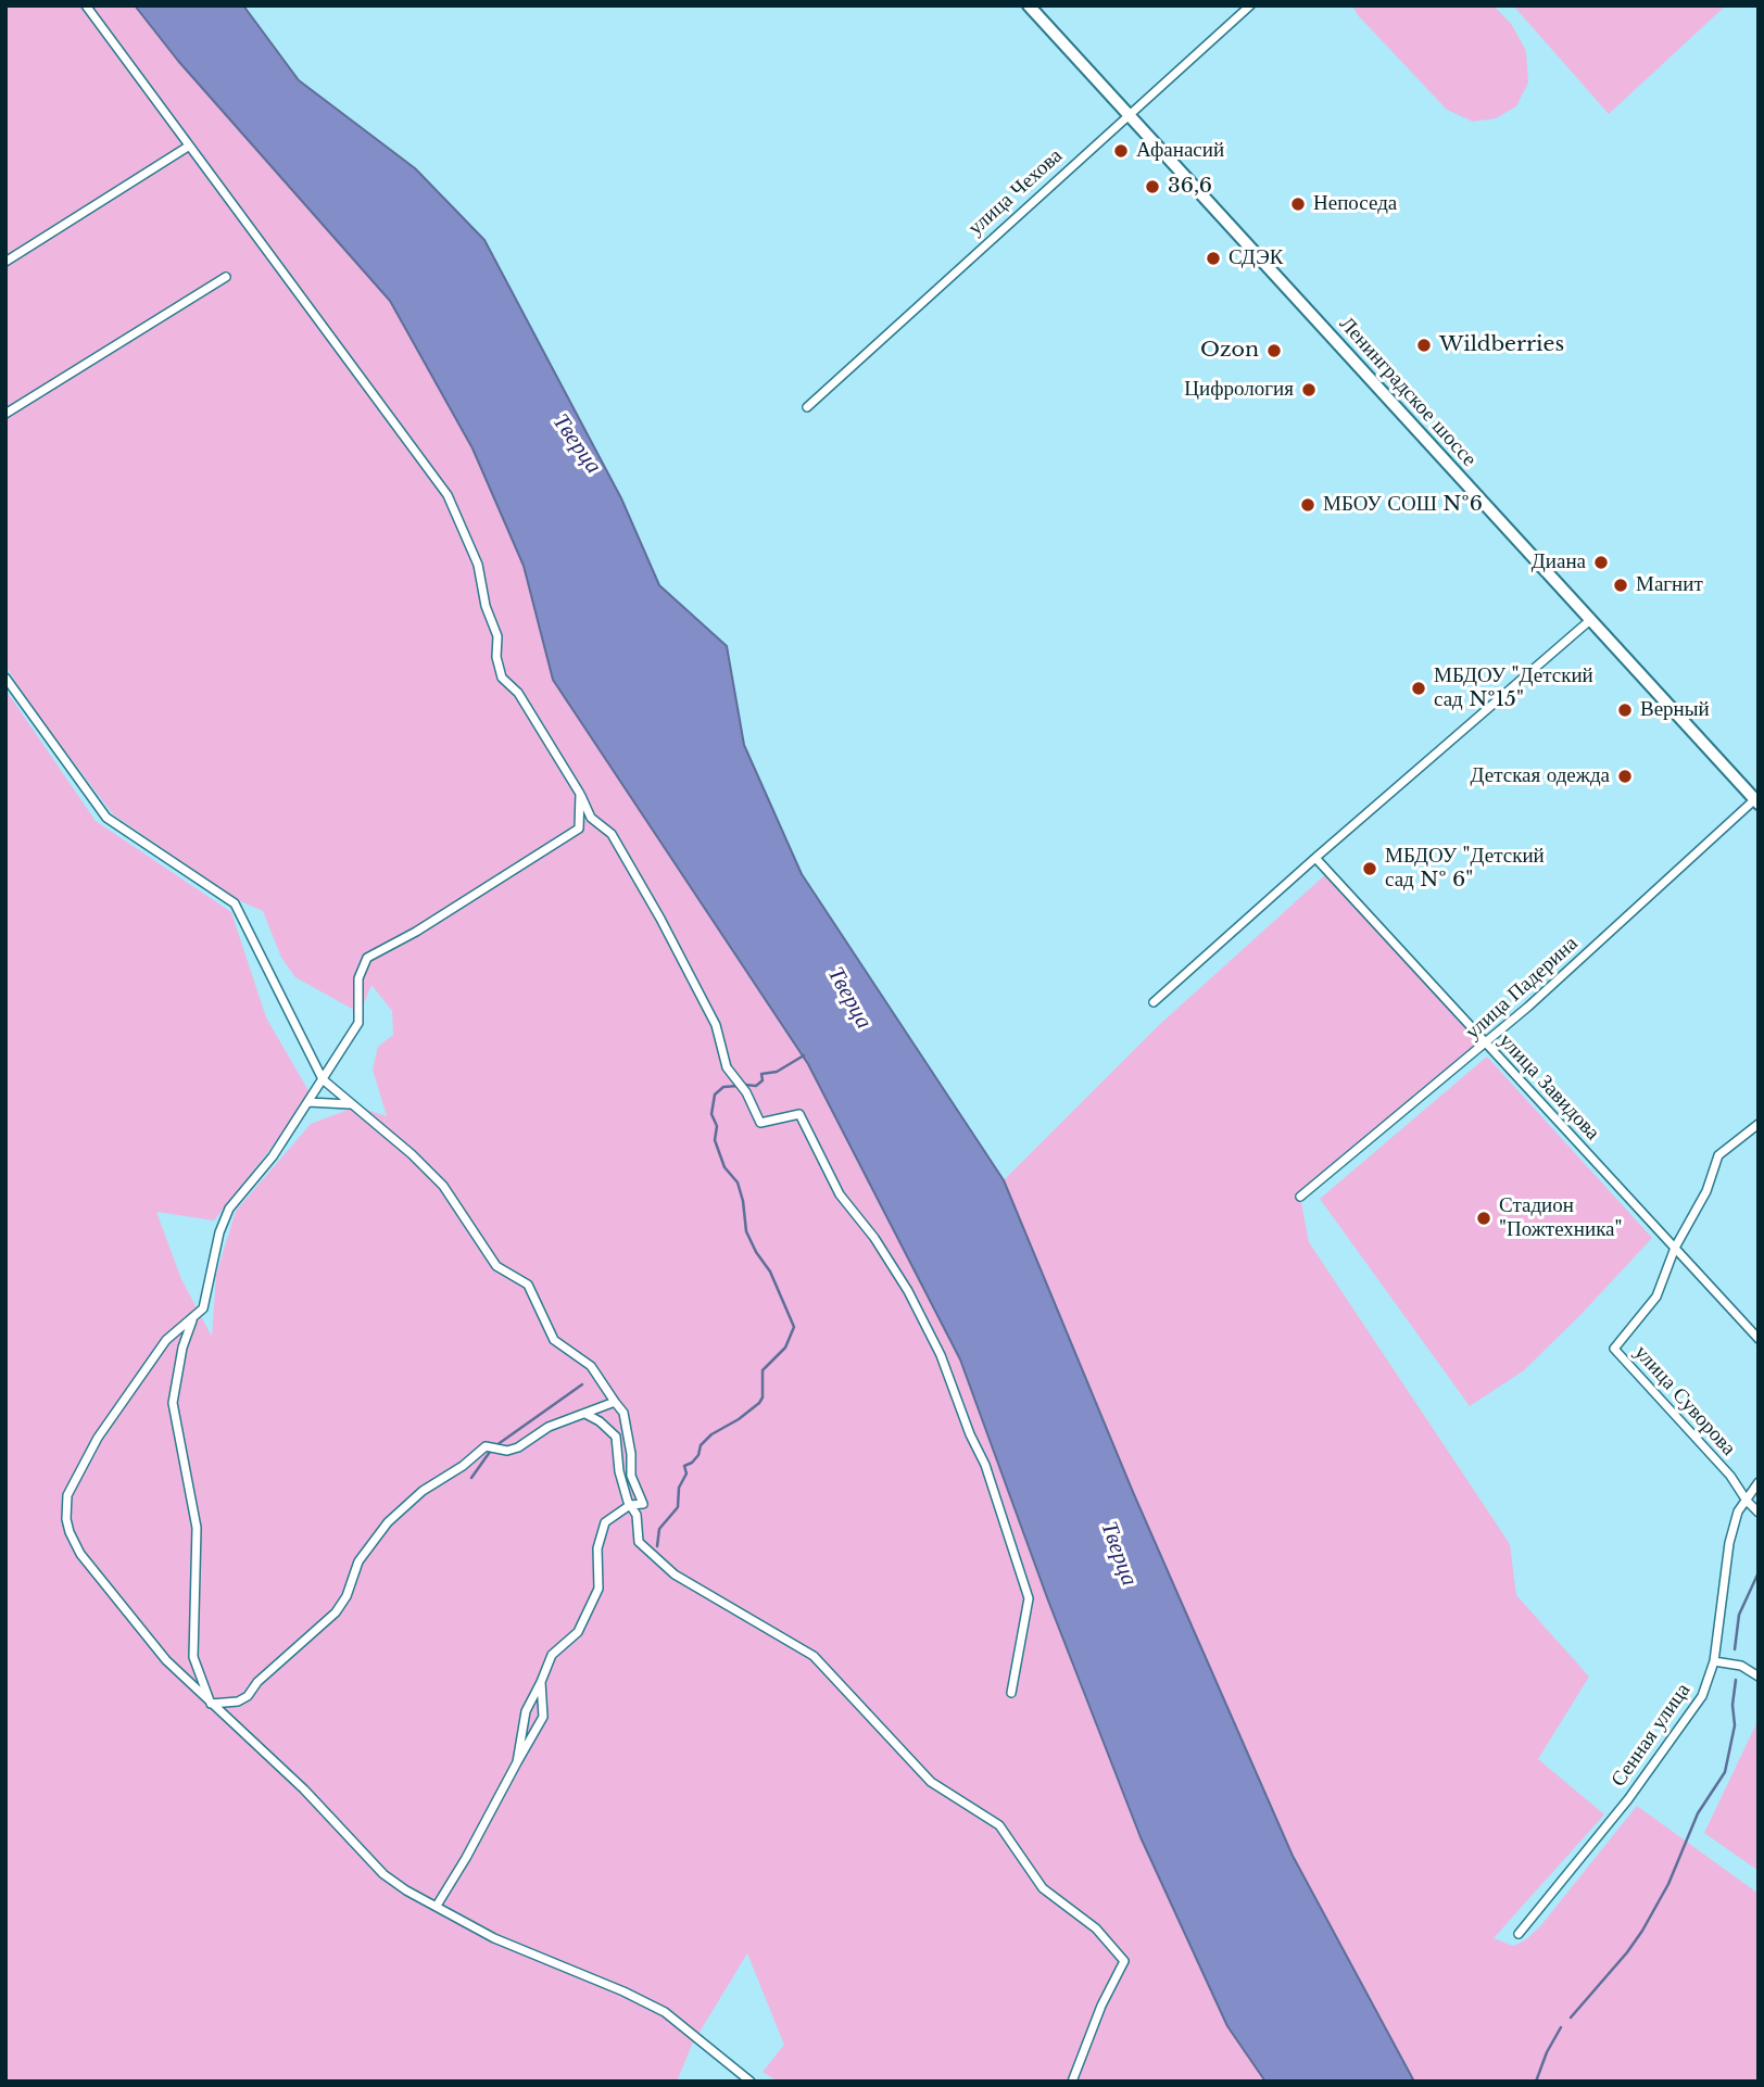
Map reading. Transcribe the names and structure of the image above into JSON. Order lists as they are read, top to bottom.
{
  "streets": {
    "main road": ["Ленинградское шоссе"],
    "street": [
      "улица Чехова",
      "улица Падерина",
      "улица Завидова",
      "улица Суворова",
      "Сенная улица"
    ]
  },
  "crossings": [
    ["улица Чехова", "Ленинградское шоссе"],
    ["Ленинградское шоссе", "улица Падерина"],
    ["улица Падерина", "улица Завидова"],
    ["улица Завидова", "улица Суворова"],
    ["улица Суворова", "Сенная улица"]
  ],
  "water": ["Тверца"],
  "places": [
    "Афанасий",
    "36,6",
    "Непоседа",
    "СДЭК",
    "Wildberries",
    "Ozon",
    "Цифрология",
    "МБОУ СОШ №6",
    "Диана",
    "Магнит",
    "МБДОУ \"Детский сад №15\"",
    "Верный",
    "Детская одежда",
    "МБДОУ \"Детский сад № 6\"",
    "Стадион \"Пожтехника\""
  ]
}
